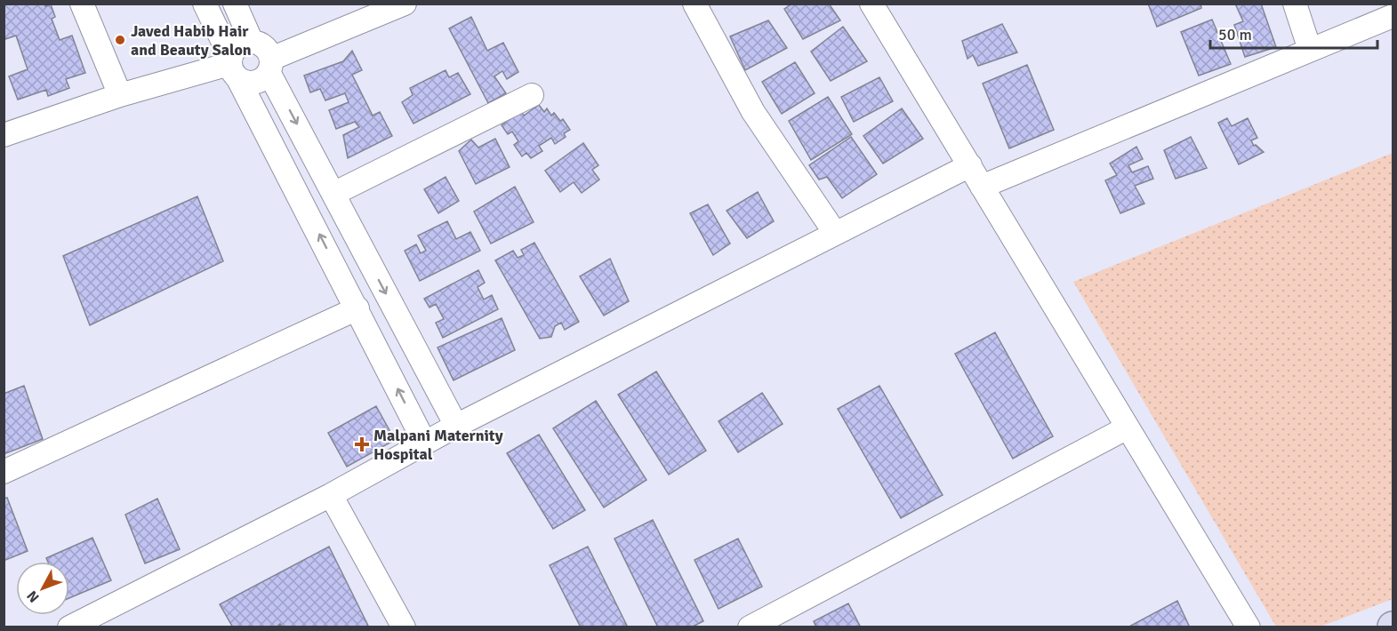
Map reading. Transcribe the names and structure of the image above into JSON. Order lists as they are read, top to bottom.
{
  "places": {
    "other": ["Javed Habib Hair and Beauty Salon"],
    "health": ["Malpani Maternity Hospital"]
  },
  "scale_bar": "50 m",
  "north": "bottom left"
}
